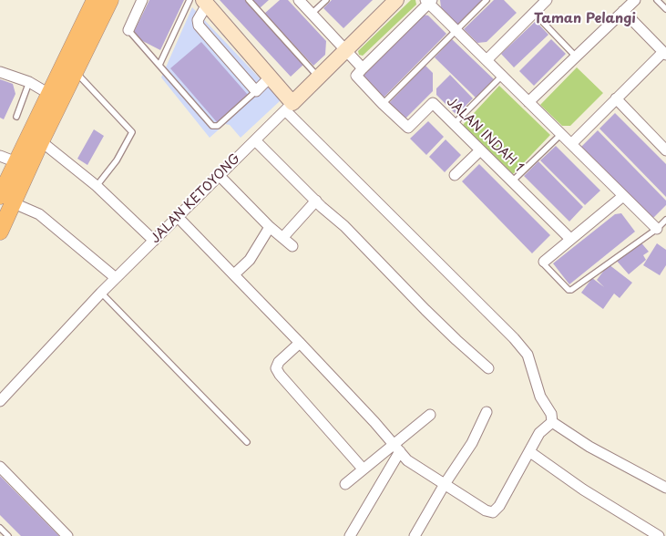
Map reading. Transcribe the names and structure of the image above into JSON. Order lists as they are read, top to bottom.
{
  "streets": {
    "street": ["JALAN INDAH 1", "JALAN KETOYONG"]
  },
  "districts": ["Taman Pelangi"]
}
